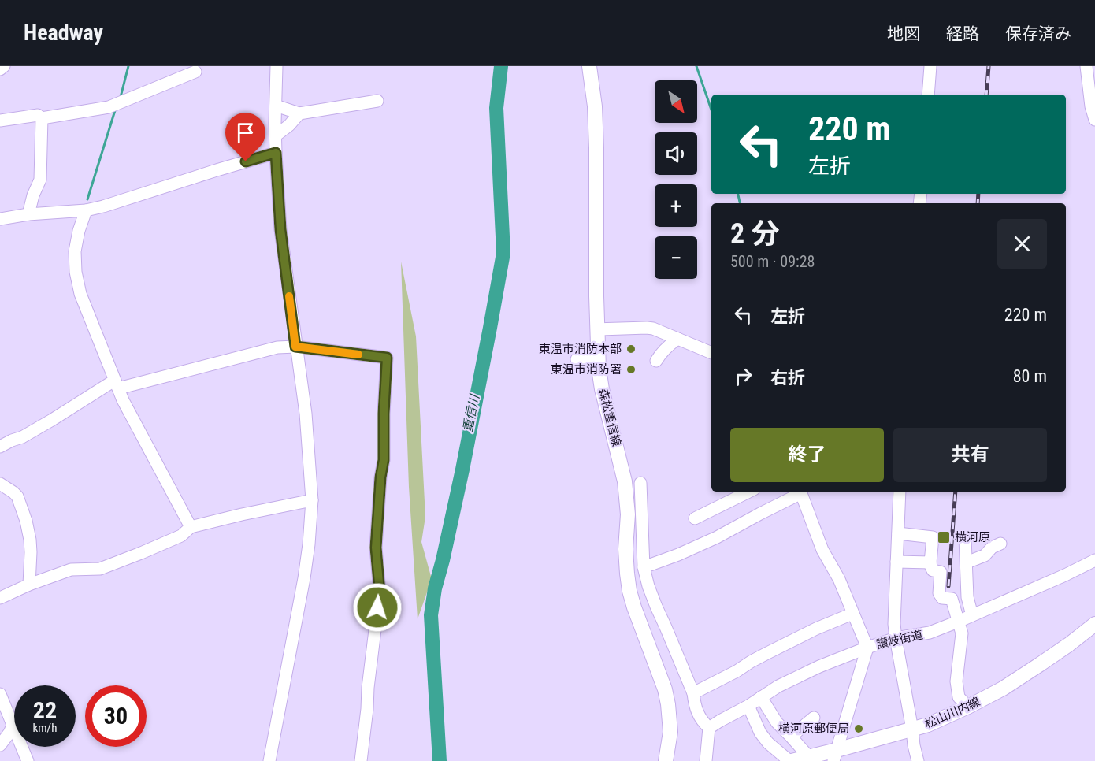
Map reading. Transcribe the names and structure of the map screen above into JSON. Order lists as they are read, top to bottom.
{
  "streets": {
    "main road": ["森松重信線", "松山川内線"],
    "street": ["讃岐街道"]
  },
  "water": ["重信川"],
  "places": {
    "other": ["東温市消防本部", "東温市消防署", "横河原郵便局"],
    "transit": ["横河原"]
  },
  "north": "bottom right",
  "page": {
    "header": "Headway",
    "nav": ["地図", "経路", "保存済み"],
    "map_buttons": ["+", "−"],
    "turn": ["220 m", "左折"],
    "heading": ["2 分", "500 m · 09:28"],
    "list": [
      {
        "name": "左折",
        "value": "220 m"
      },
      {
        "name": "右折",
        "value": "80 m"
      }
    ],
    "buttons": ["終了", "共有"],
    "speed": "22 km/h",
    "limit": "30"
  }
}
